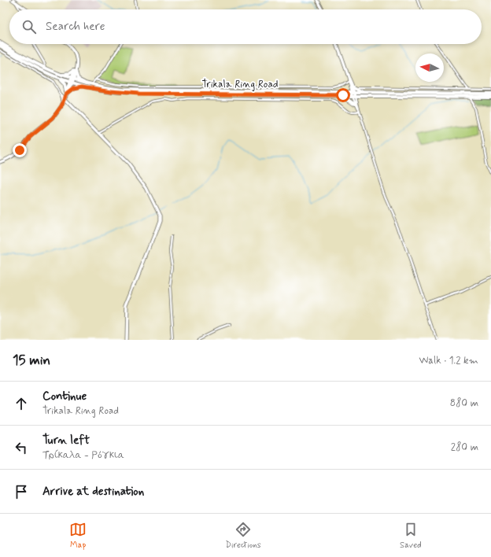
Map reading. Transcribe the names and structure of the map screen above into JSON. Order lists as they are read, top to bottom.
{
  "streets": {
    "main road": ["Trikala Ring Road"]
  },
  "north": "left",
  "page": {
    "search": "Search here",
    "heading": ["15 min", "Walk · 1.2 km"],
    "list": [
      ["Continue", "Trikala Ring Road", "880 m"],
      ["Turn left", "Τρίκαλα - Ρόγκια", "280 m"],
      "Arrive at destination"
    ],
    "nav": ["Map", "Directions", "Saved"]
  }
}
